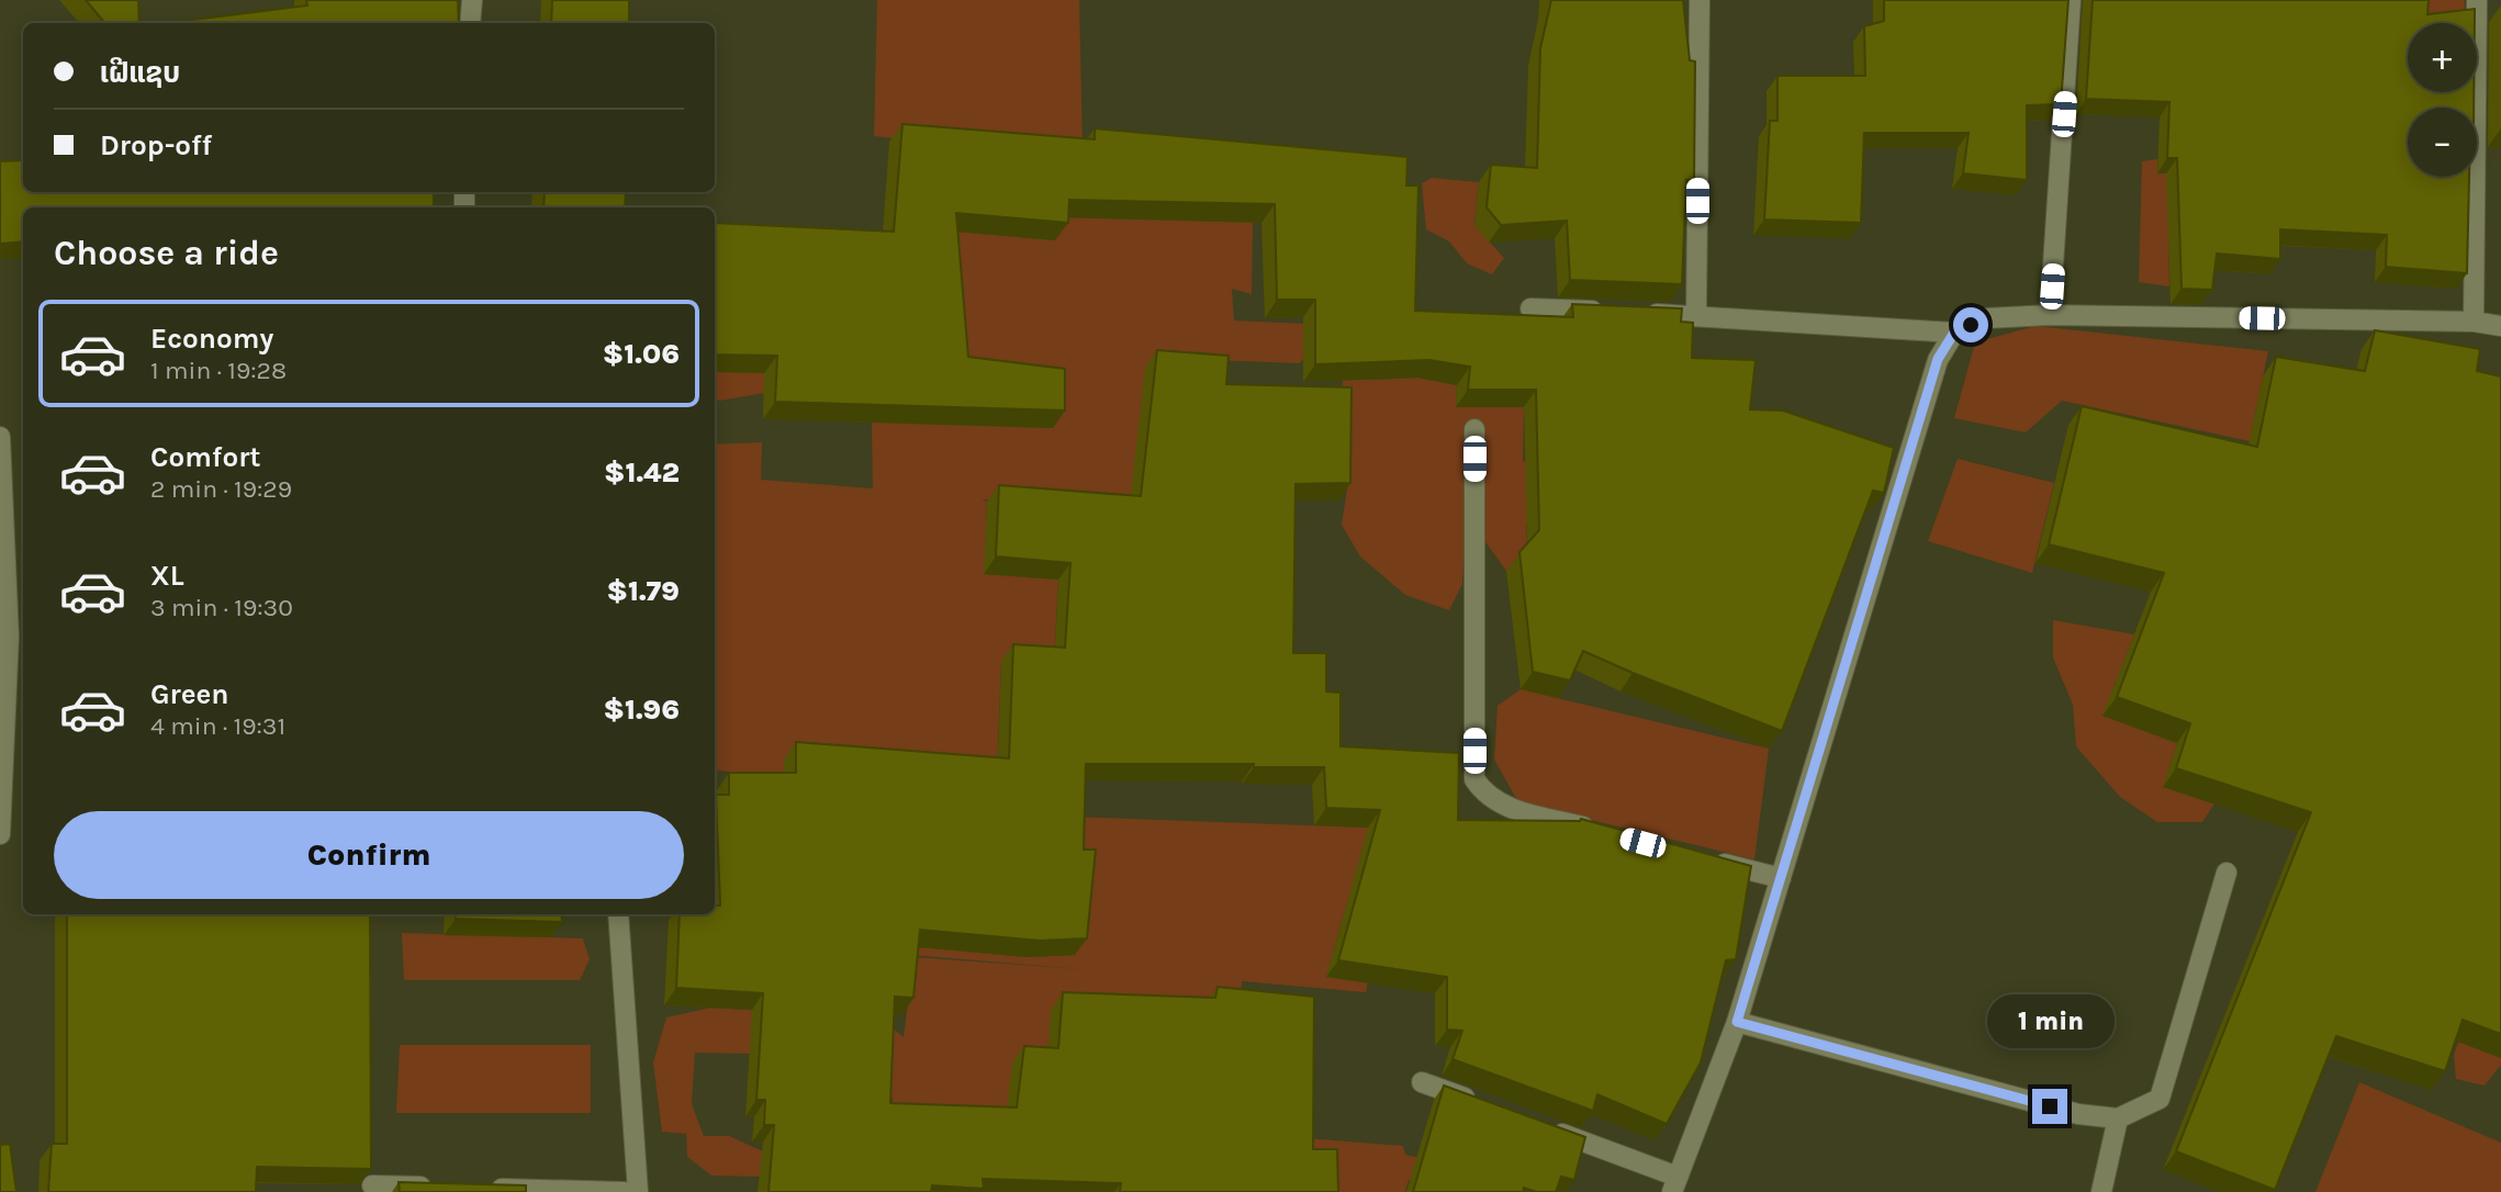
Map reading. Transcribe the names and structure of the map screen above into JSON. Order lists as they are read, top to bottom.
{
  "page": {
    "map_buttons": ["+", "−"],
    "banner": ["ເຝີແຊບ", "Drop-off"],
    "heading": "Choose a ride",
    "list": [
      {
        "name": "Economy",
        "note": "1 min · 19:28",
        "value": "$1.06"
      },
      {
        "name": "Comfort",
        "note": "2 min · 19:29",
        "value": "$1.42"
      },
      {
        "name": "XL",
        "note": "3 min · 19:30",
        "value": "$1.79"
      },
      {
        "name": "Green",
        "note": "4 min · 19:31",
        "value": "$1.96"
      }
    ],
    "buttons": "Confirm",
    "bubble": "1 min"
  }
}
